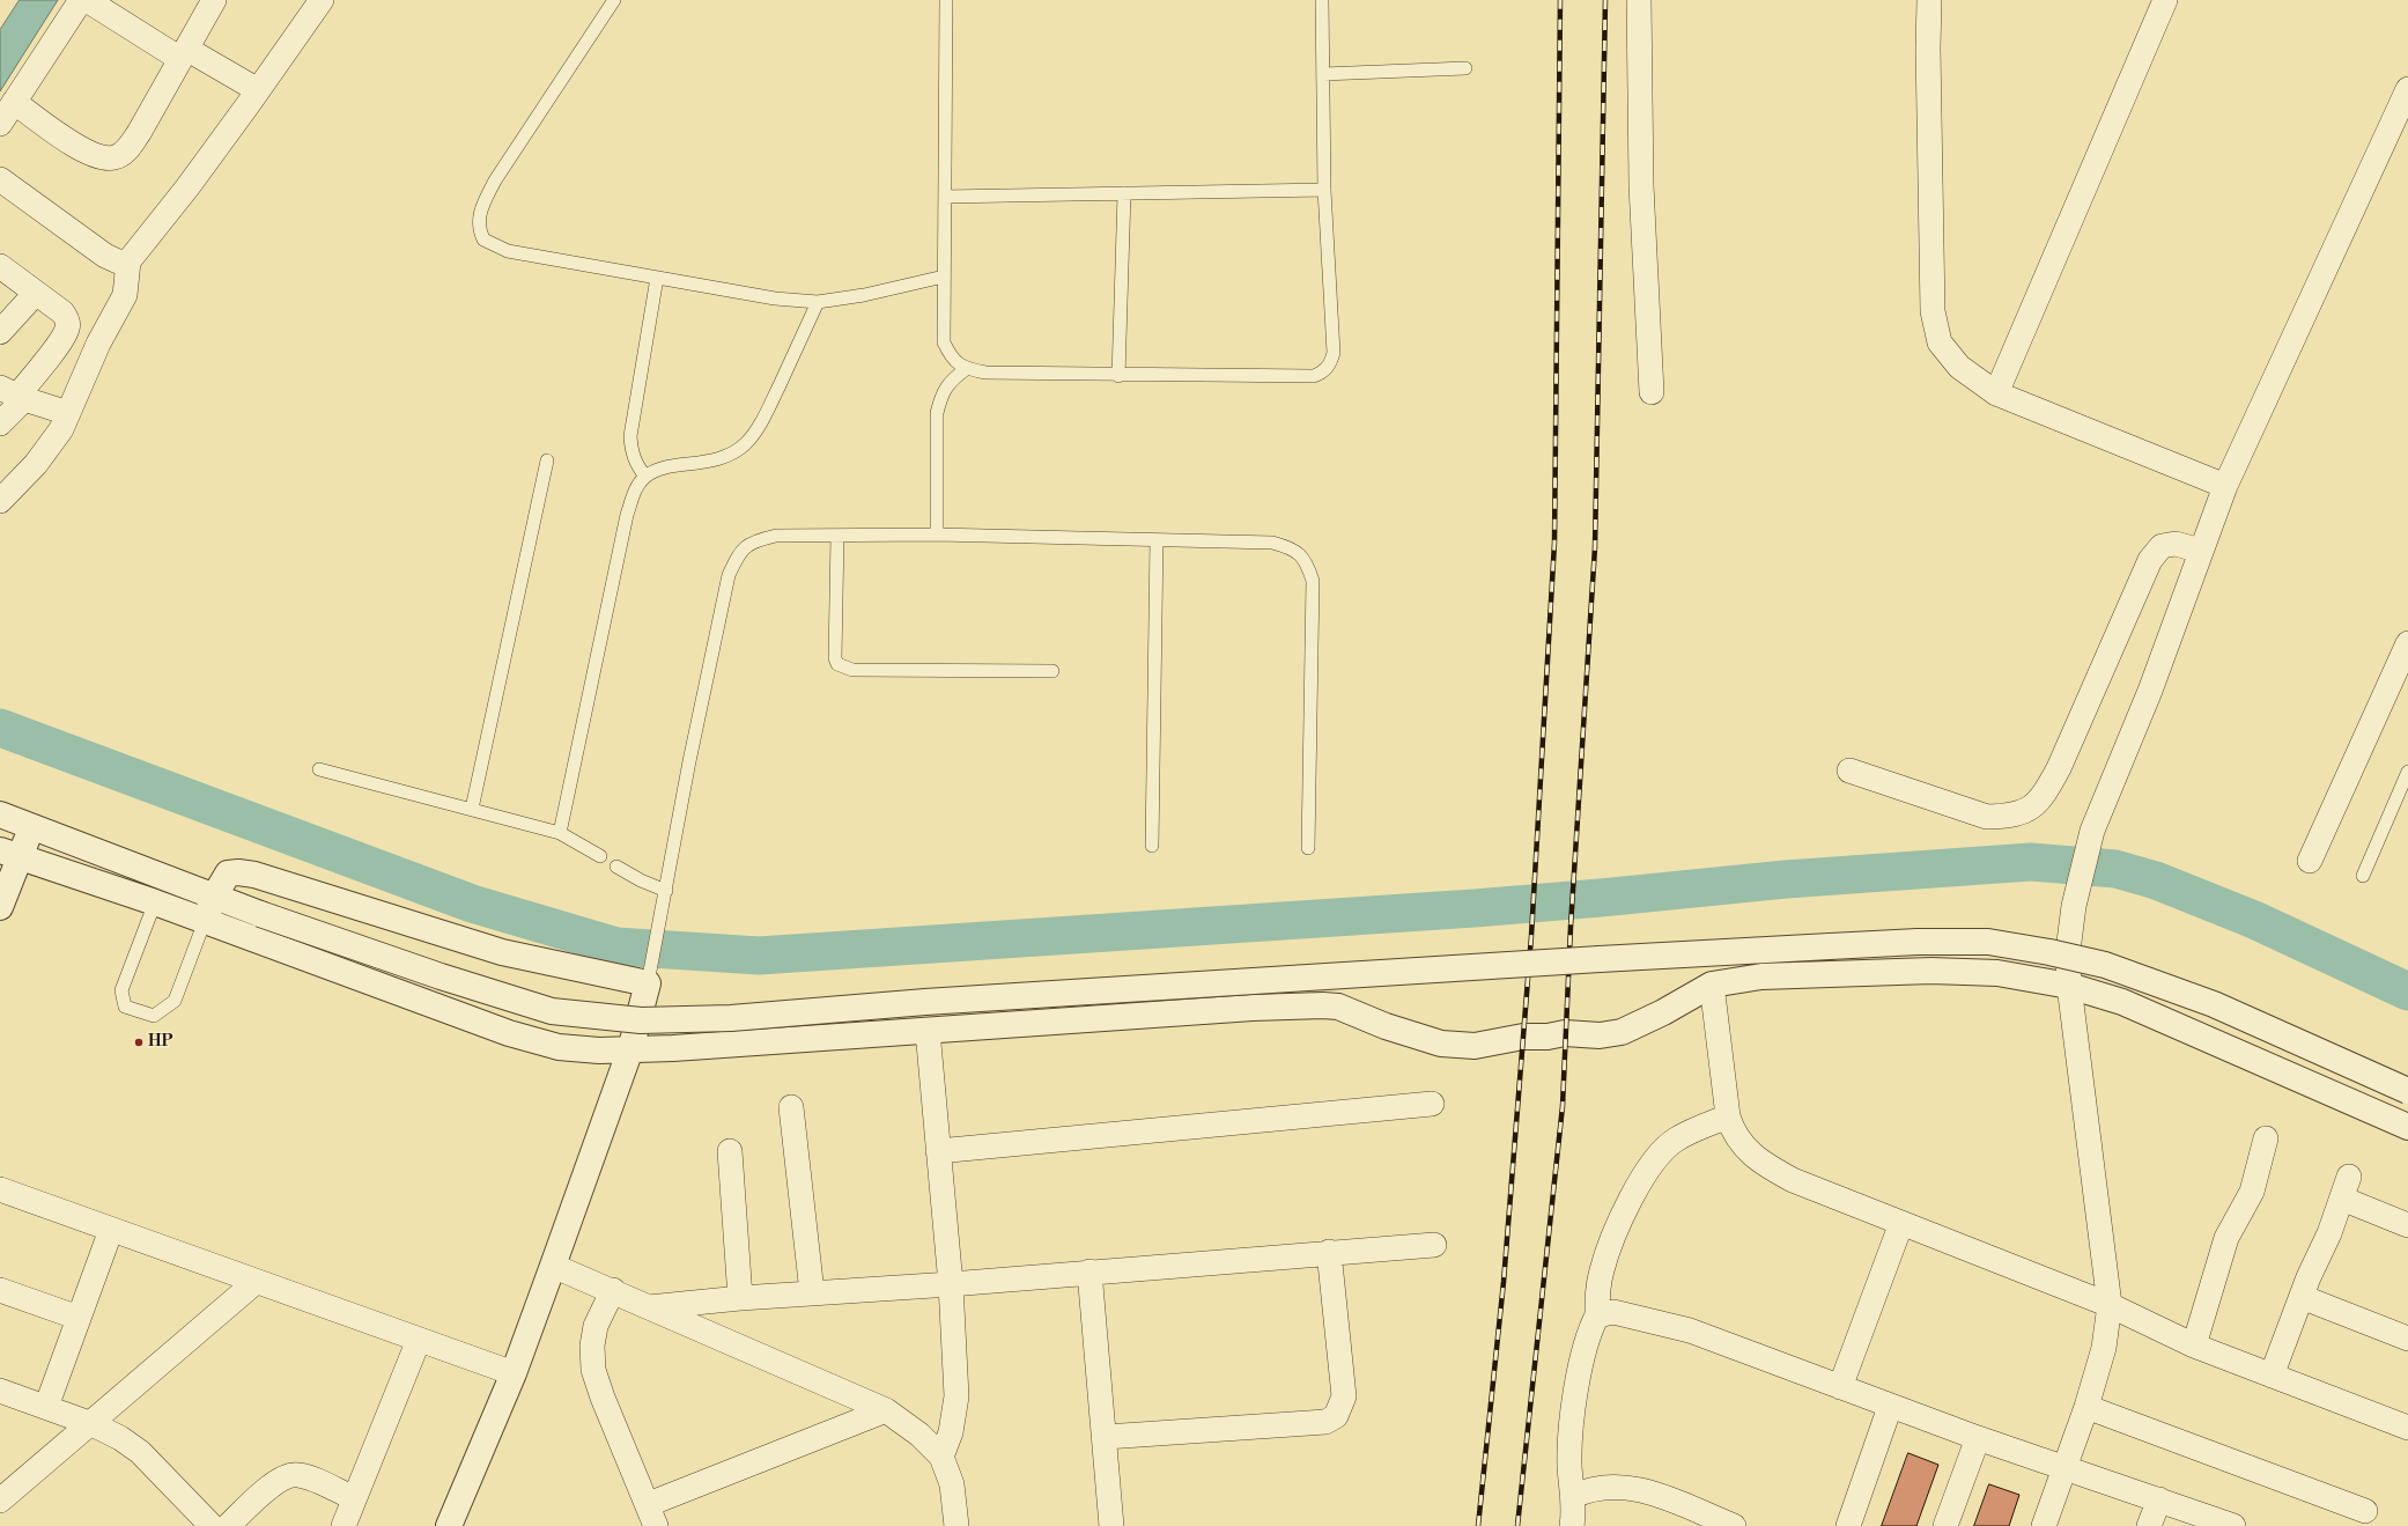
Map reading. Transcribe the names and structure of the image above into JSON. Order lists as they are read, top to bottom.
{
  "places": ["HP"]
}
